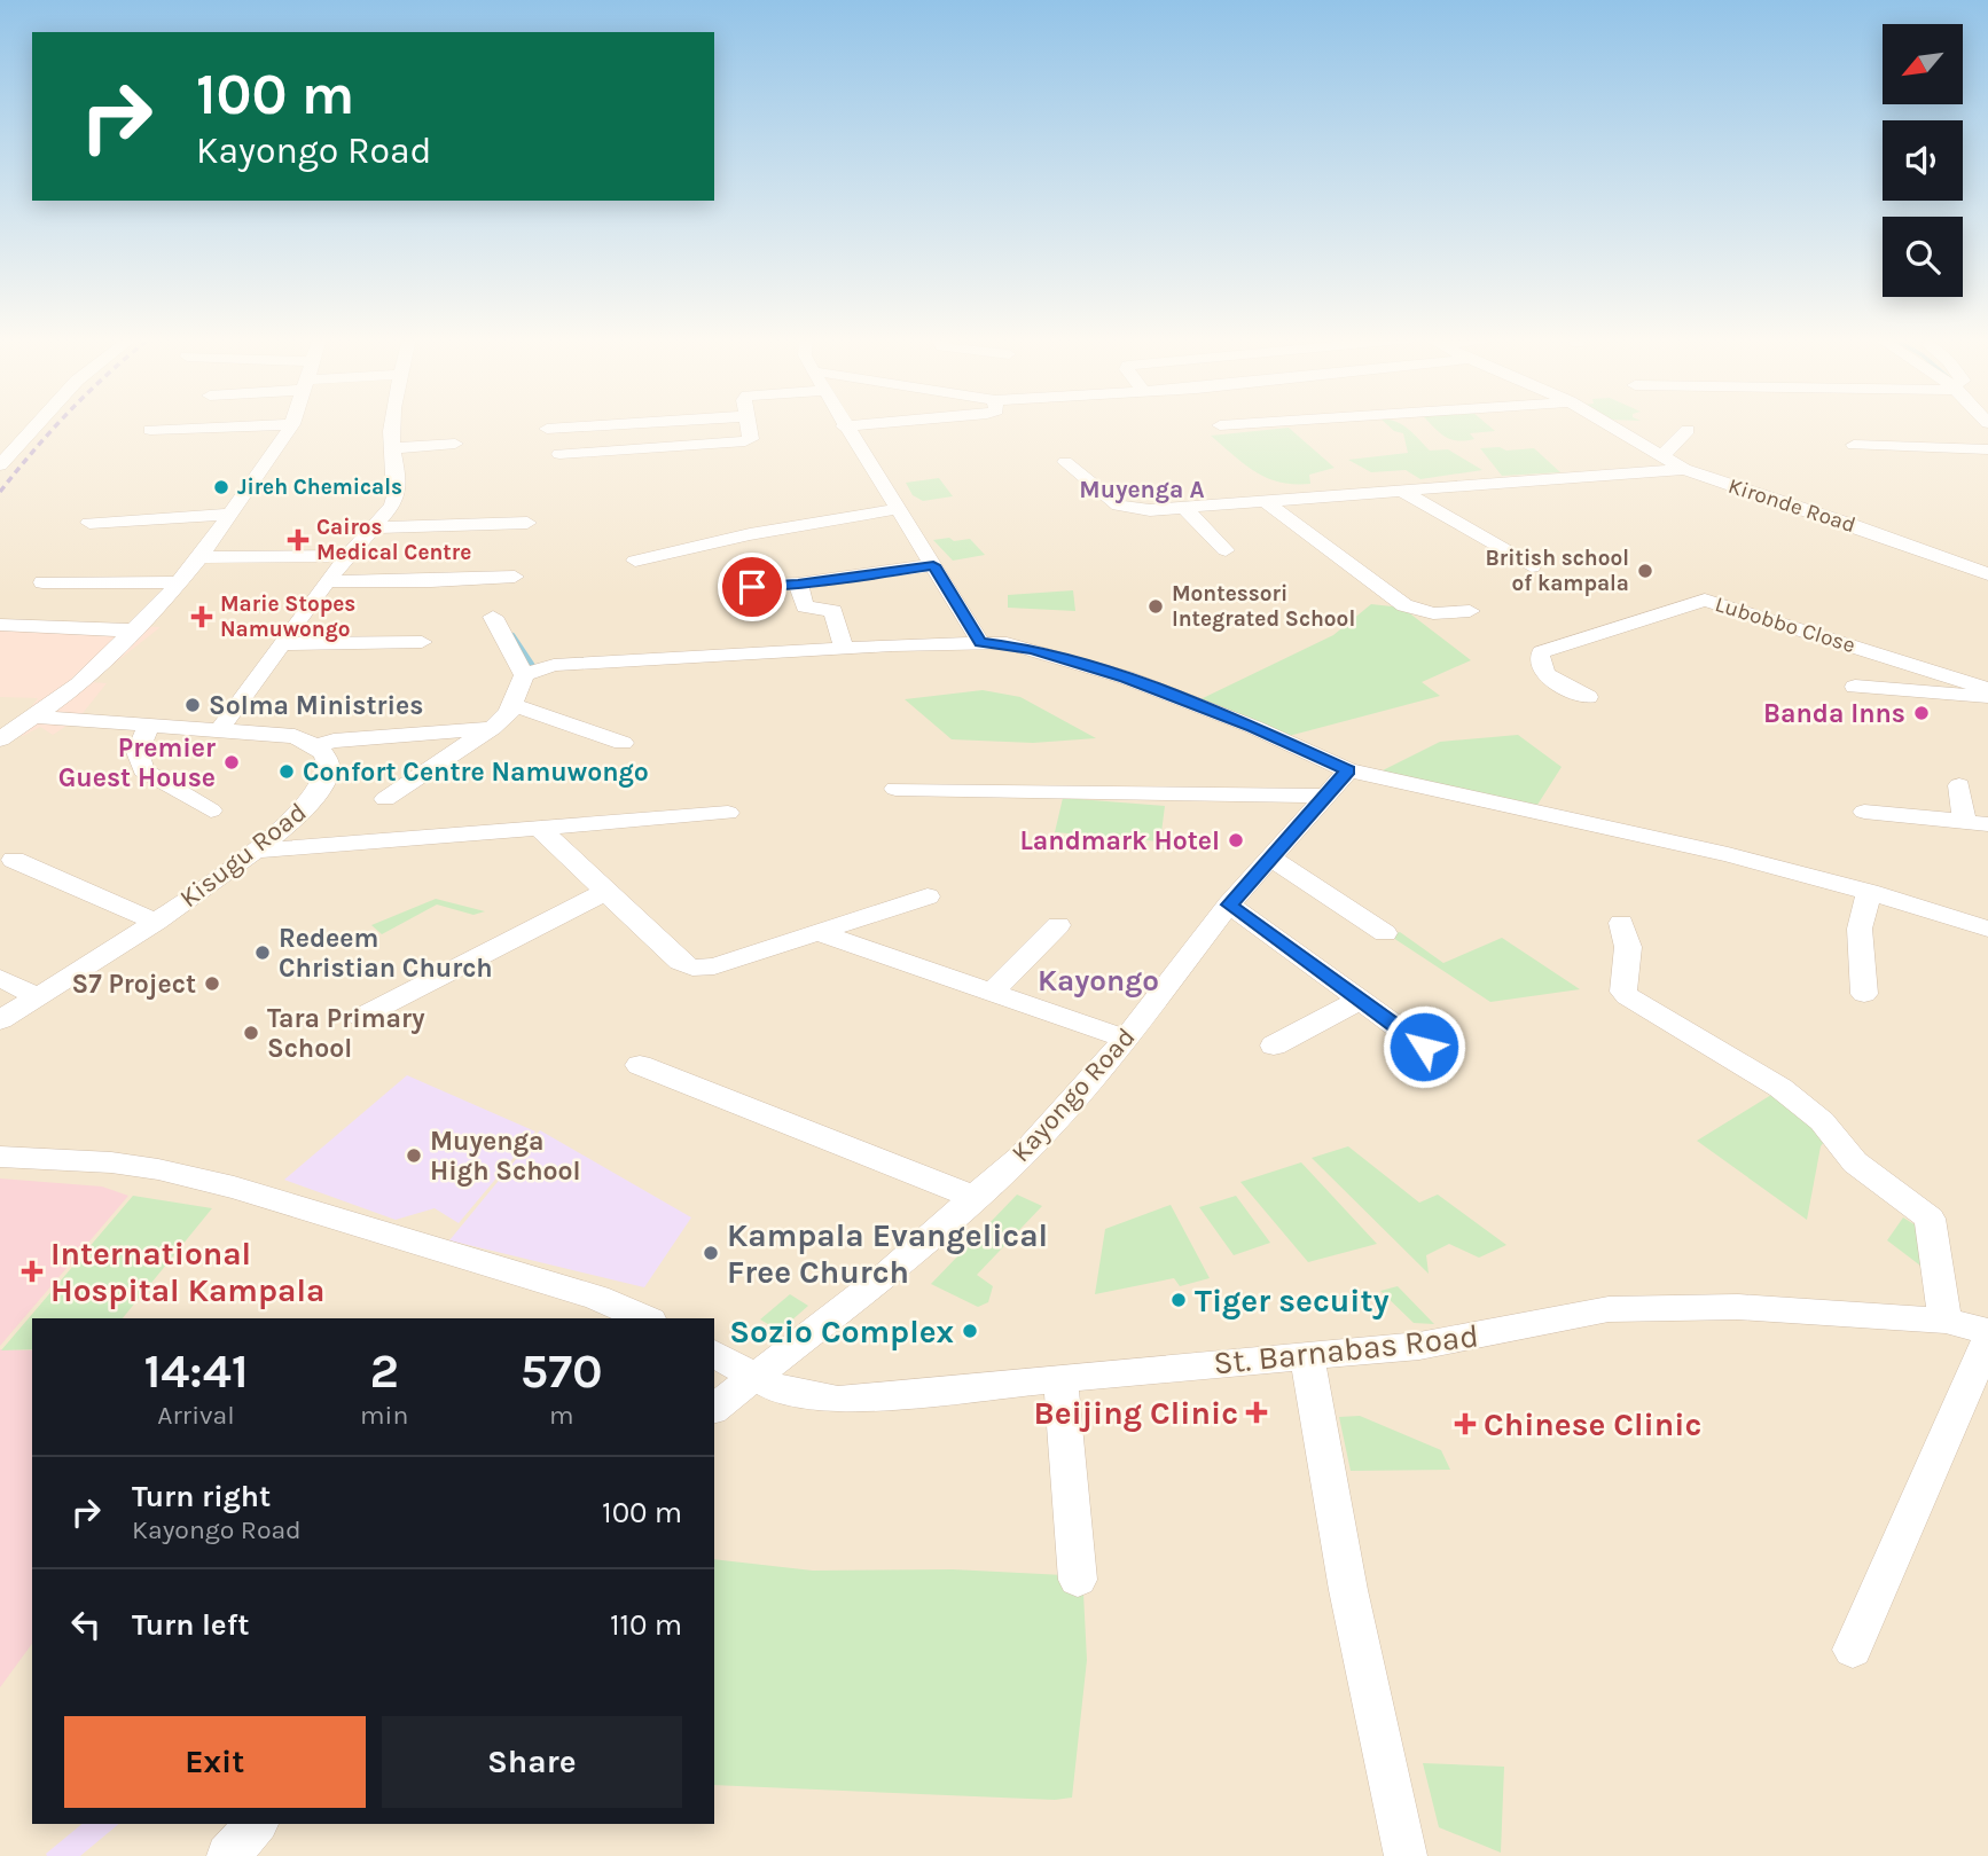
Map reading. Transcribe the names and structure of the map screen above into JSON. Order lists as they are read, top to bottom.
{
  "streets": {
    "street": [
      "Kironde Road",
      "Lubobbo Close",
      "Kisugu Road",
      "Kayongo Road",
      "St. Barnabas Road"
    ]
  },
  "crossings": [
    ["Kayongo Road", "St. Barnabas Road"]
  ],
  "districts": ["Muyenga A", "Kayongo"],
  "places": {
    "other": [
      "Jireh Chemicals",
      "British school of kampala",
      "Montessori Integrated School",
      "Solma Ministries",
      "Banda Inns",
      "Premier Guest House",
      "Confort Centre Namuwongo",
      "Landmark Hotel",
      "Redeem Christian Church",
      "S7 Project",
      "Tara Primary School",
      "Muyenga High School",
      "Kampala Evangelical Free Church",
      "Tiger secuity",
      "Sozio Complex"
    ],
    "health": [
      "Cairos Medical Centre",
      "Marie Stopes Namuwongo",
      "International Hospital Kampala",
      "Beijing Clinic",
      "Chinese Clinic"
    ]
  },
  "north": "bottom left",
  "page": {
    "turn": ["100 m", "Kayongo Road"],
    "eta": [
      "14:41",
      "Arrival",
      "2",
      "min",
      "570",
      "m"
    ],
    "list": [
      {
        "name": "Turn right",
        "note": "Kayongo Road",
        "value": "100 m"
      },
      {
        "name": "Turn left",
        "value": "110 m"
      }
    ],
    "buttons": ["Exit", "Share"]
  }
}
